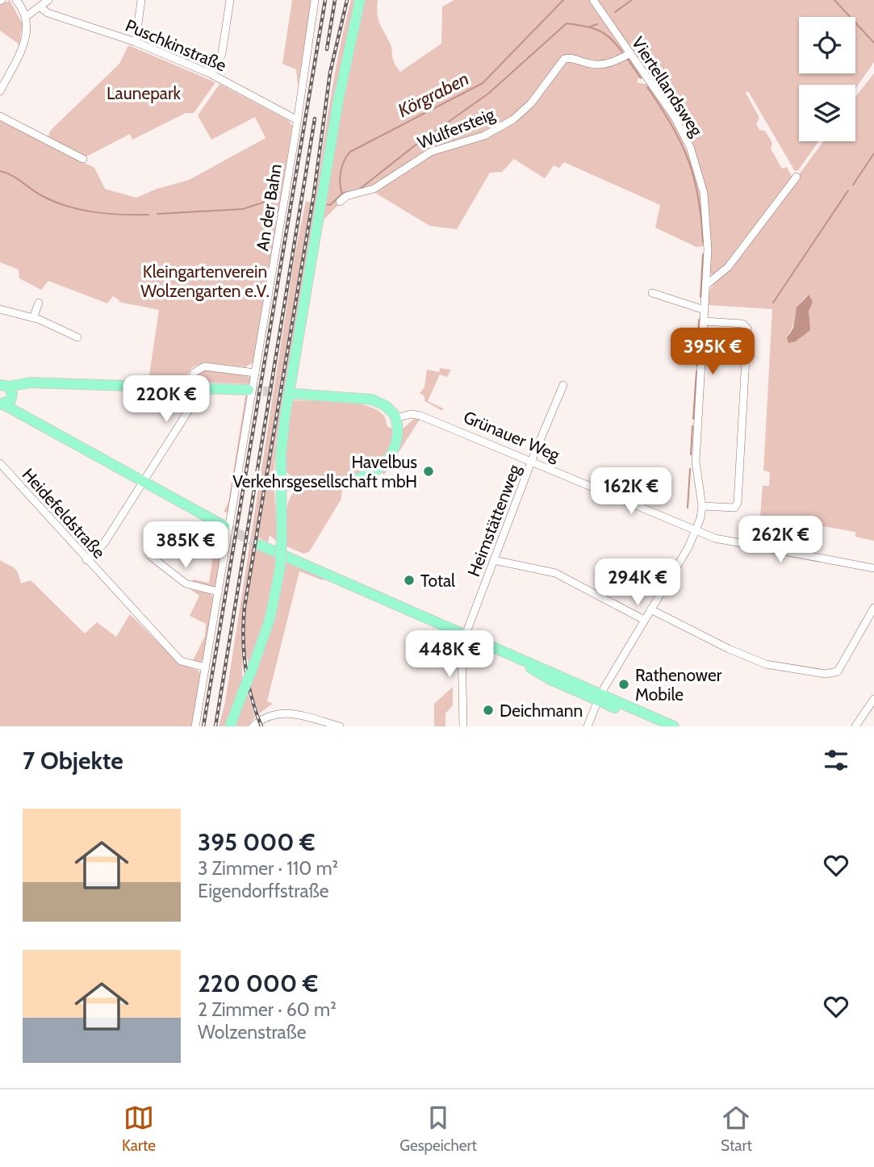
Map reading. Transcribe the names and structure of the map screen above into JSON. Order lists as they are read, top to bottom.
{
  "streets": {
    "street": [
      "Puschkinstraße",
      "Viertellandsweg",
      "Wulfersteig",
      "An der Bahn",
      "Grünauer Weg",
      "Heidefeldstraße",
      "Heimstättenweg"
    ]
  },
  "crossings": [
    ["Puschkinstraße", "An der Bahn"],
    ["Viertellandsweg", "Wulfersteig"],
    ["An der Bahn", "Heidefeldstraße"],
    ["Grünauer Weg", "Heimstättenweg"]
  ],
  "water": ["Körgraben"],
  "parks": ["Launepark", "Kleingartenverein Wolzengarten e.V."],
  "places": [
    "Havelbus Verkehrsgesellschaft mbH",
    "Total",
    "Rathenower Mobile",
    "Deichmann"
  ],
  "page": {
    "price": [
      "395K €",
      "220K €",
      "162K €",
      "262K €",
      "385K €",
      "294K €",
      "448K €"
    ],
    "heading": "7 Objekte",
    "list": [
      {
        "name": "395 000 €",
        "note": "3 Zimmer · 110 m² · Eigendorffstraße"
      },
      {
        "name": "220 000 €",
        "note": "2 Zimmer · 60 m² · Wolzenstraße"
      }
    ],
    "tabs": ["Karte", "Gespeichert", "Start"]
  }
}
